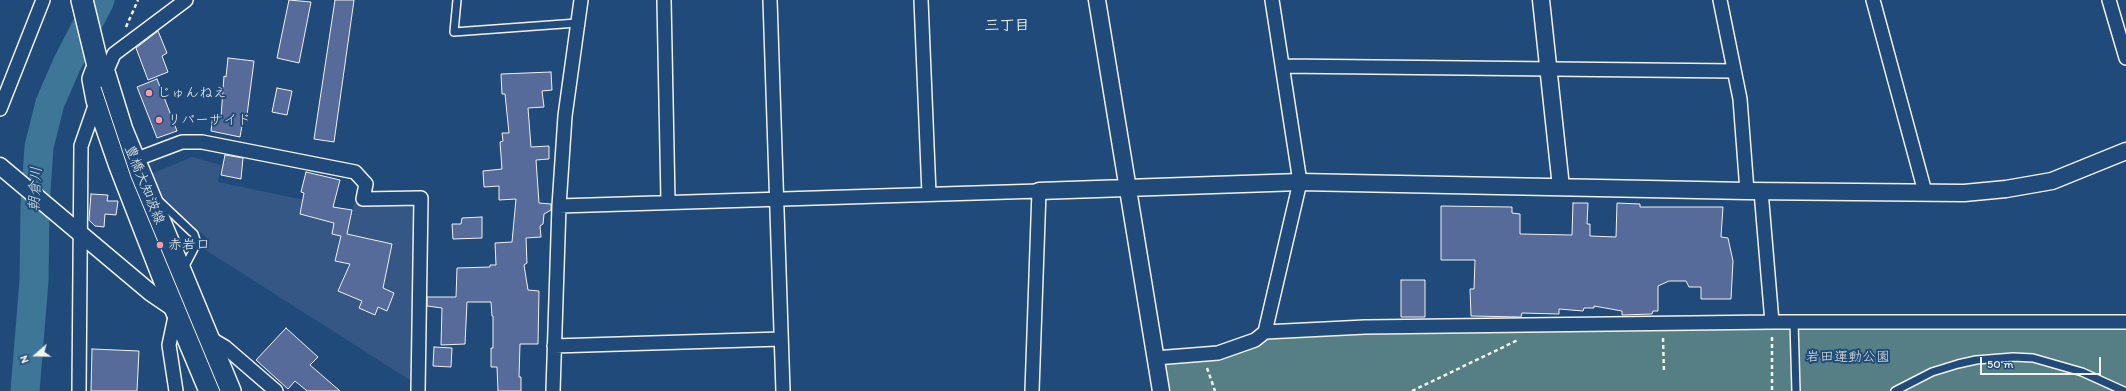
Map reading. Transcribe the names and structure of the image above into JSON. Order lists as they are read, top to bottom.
{
  "streets": {
    "main road": ["豊橋大知波線"]
  },
  "districts": ["三丁目"],
  "water": ["朝倉川"],
  "parks": ["岩田運動公園"],
  "places": ["じゅんねえ", "リバーサイド", "赤岩口"],
  "scale_bar": "50 m",
  "north": "left"
}
